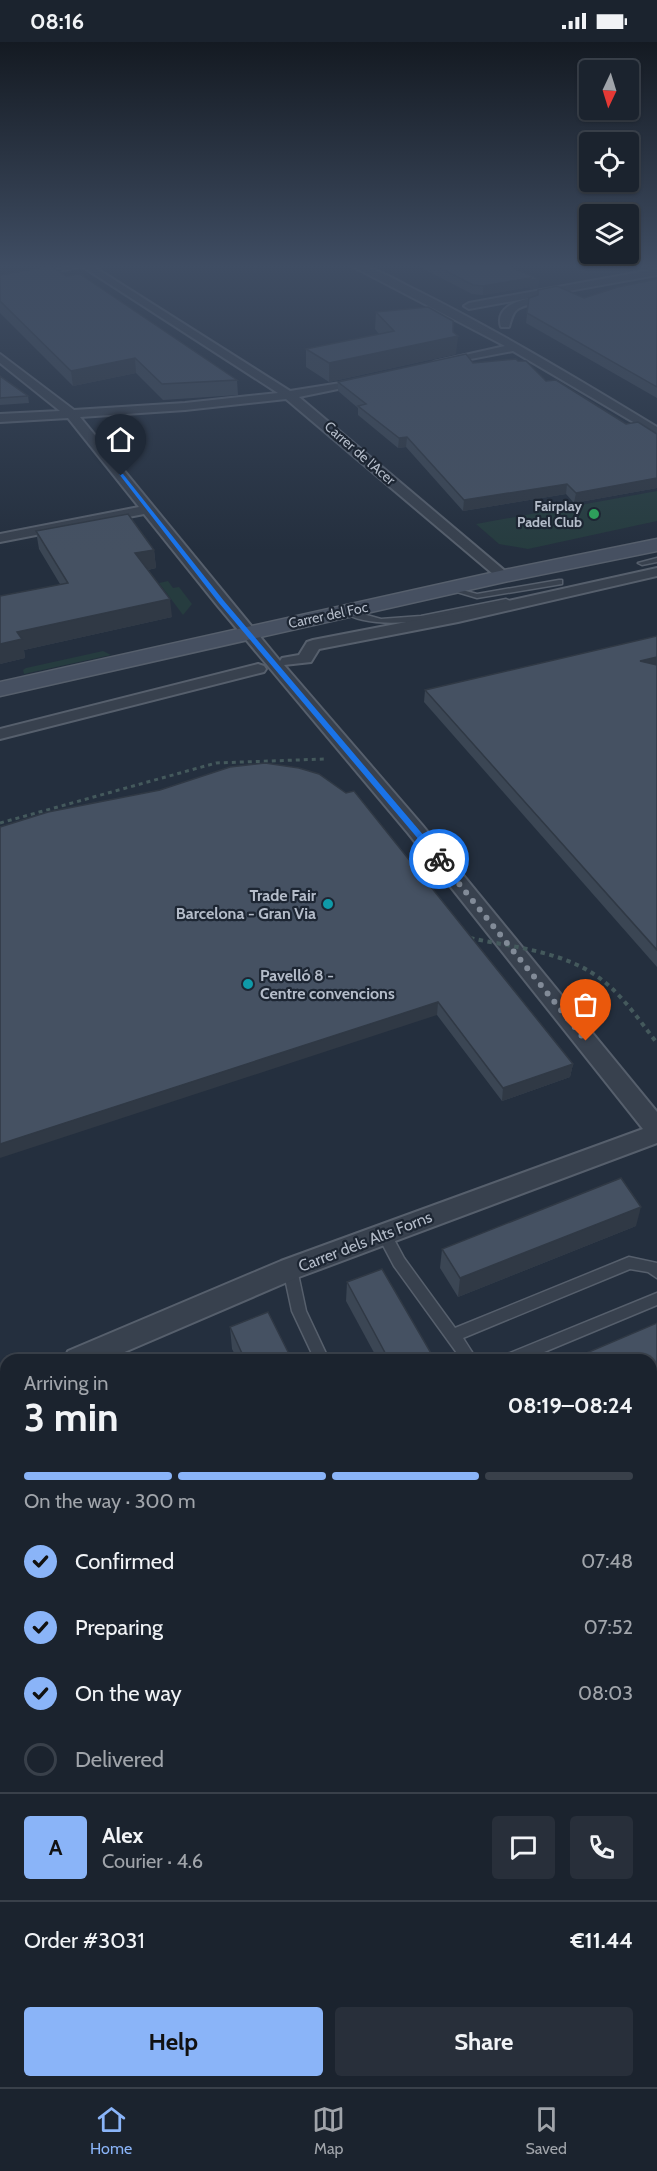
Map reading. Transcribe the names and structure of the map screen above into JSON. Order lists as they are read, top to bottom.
{
  "streets": {
    "street": ["Carrer de l'Acer", "Carrer del Foc", "Carrer dels Alts Forns"]
  },
  "crossings": [
    ["Carrer de l'Acer", "Carrer del Foc"]
  ],
  "places": ["Fairplay Padel Club", "Trade Fair Barcelona - Gran Via", "Pavelló 8 - Centre convencions"],
  "north": "bottom",
  "page": {
    "status": "08:16",
    "heading": ["3 min", "Arriving in", "08:19–08:24"],
    "panel": [
      "Alex",
      "Courier · 4.6",
      "Order #3031",
      "€11.44"
    ],
    "bar": "On the way · 300 m",
    "list": [
      ["Confirmed", "07:48"],
      ["Preparing", "07:52"],
      ["On the way", "08:03"],
      "Delivered"
    ],
    "round": "A",
    "buttons": ["Help", "Share"],
    "tabs": ["Home", "Map", "Saved"]
  }
}
